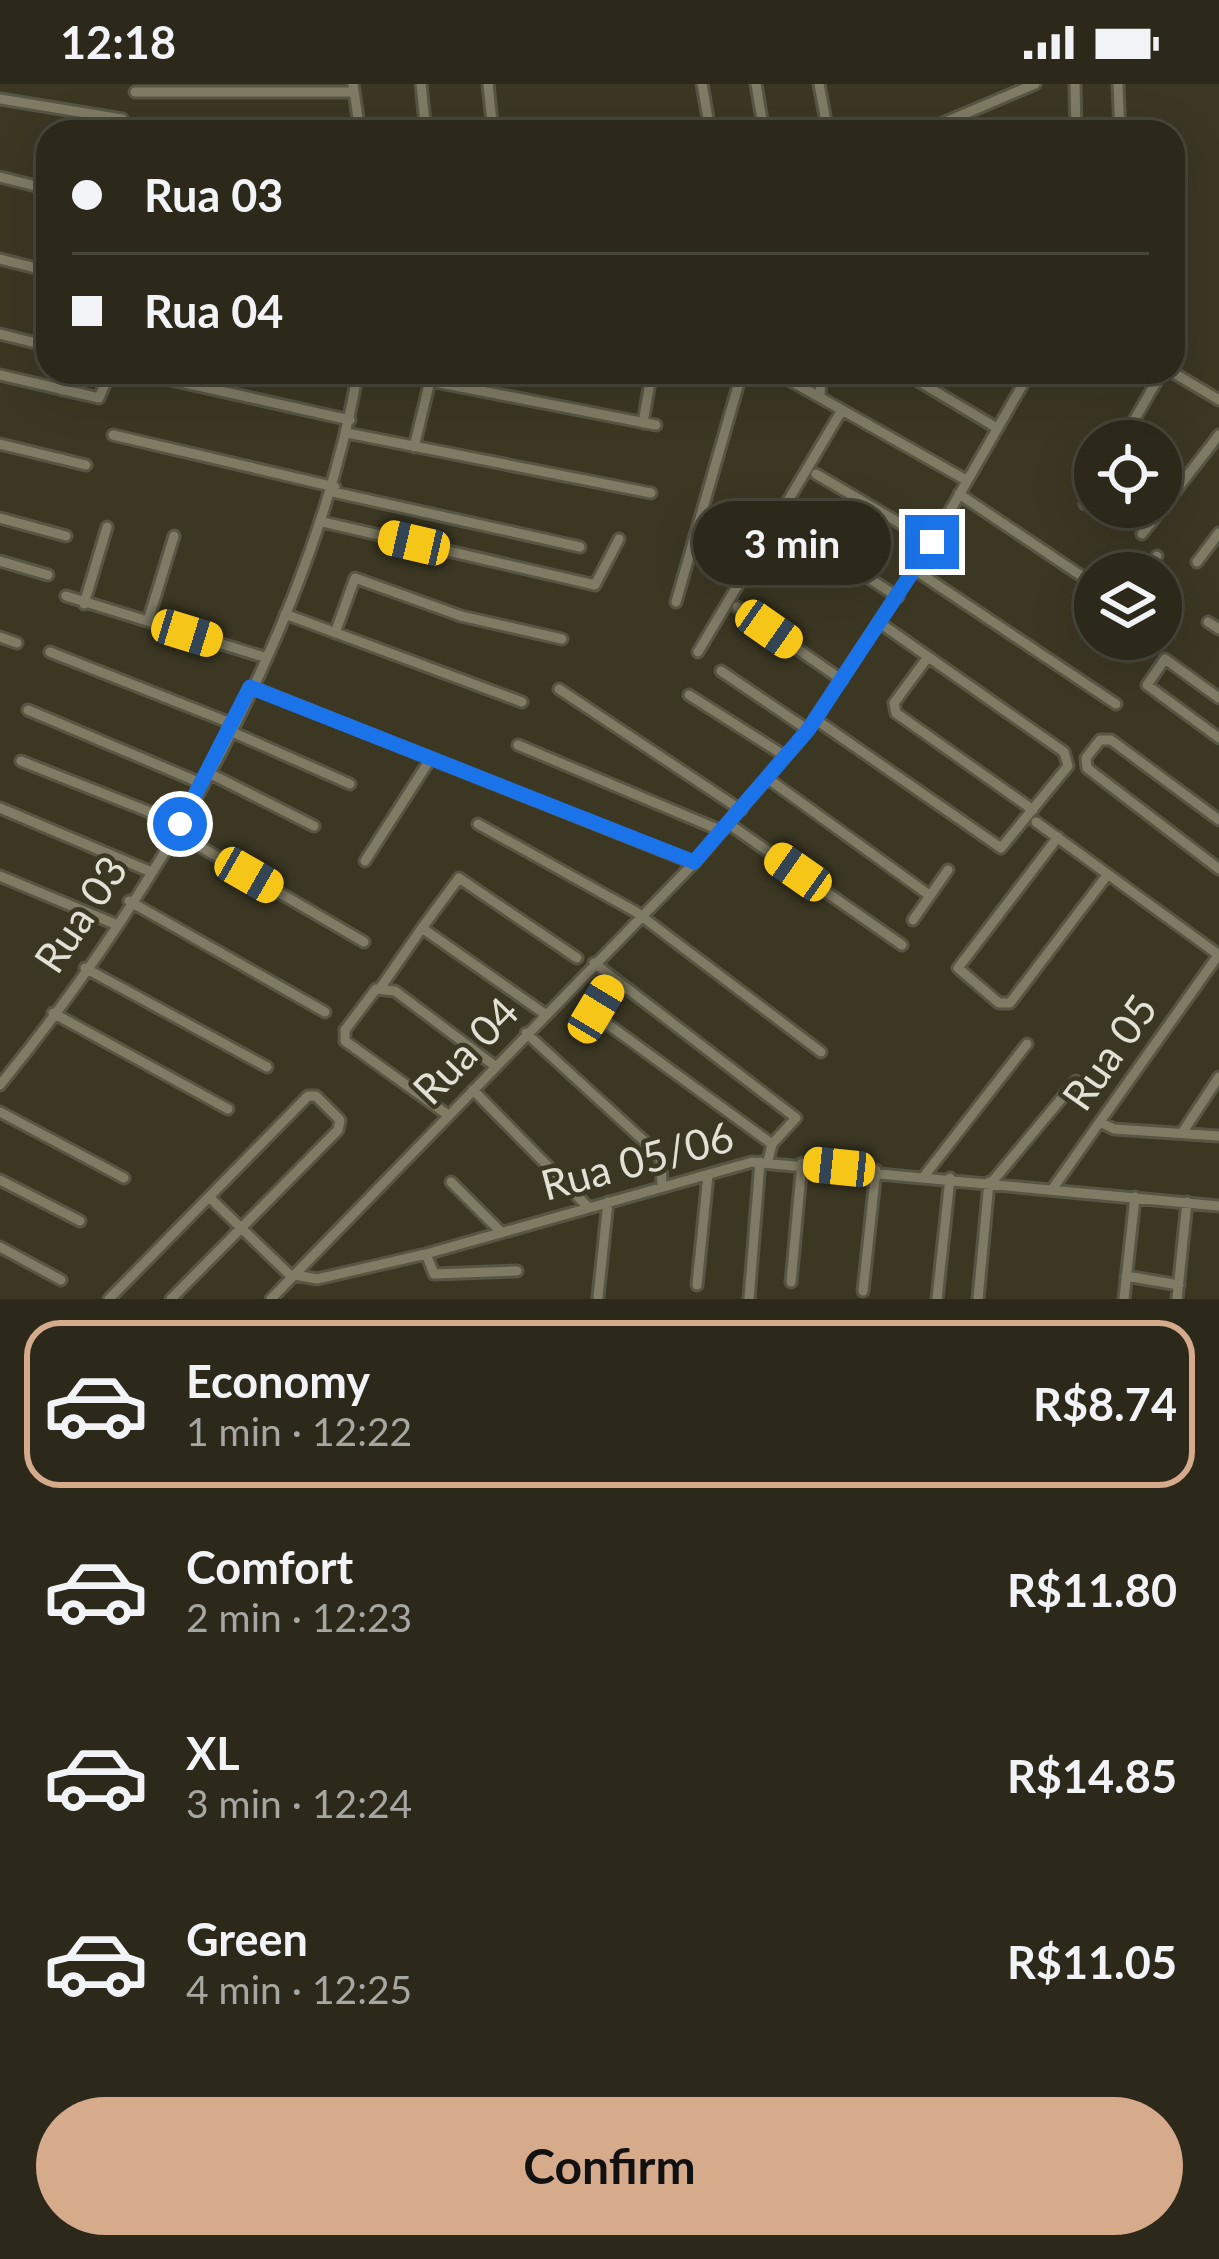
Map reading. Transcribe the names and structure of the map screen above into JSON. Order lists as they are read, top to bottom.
{
  "streets": {
    "street": [
      "Rua 03",
      "Rua 04",
      "Rua 05",
      "Rua 05/06"
    ]
  },
  "crossings": [
    ["Rua 04", "Rua 05/06"],
    ["Rua 05", "Rua 05/06"]
  ],
  "page": {
    "status": "12:18",
    "banner": ["Rua 03", "Rua 04"],
    "bubble": "3 min",
    "list": [
      {
        "name": "Economy",
        "note": "1 min · 12:22",
        "value": "R$8.74"
      },
      {
        "name": "Comfort",
        "note": "2 min · 12:23",
        "value": "R$11.80"
      },
      {
        "name": "XL",
        "note": "3 min · 12:24",
        "value": "R$14.85"
      },
      {
        "name": "Green",
        "note": "4 min · 12:25",
        "value": "R$11.05"
      }
    ],
    "buttons": "Confirm"
  }
}
